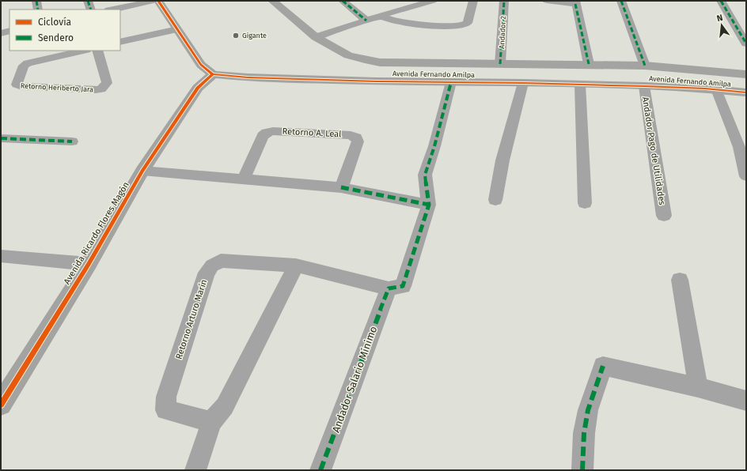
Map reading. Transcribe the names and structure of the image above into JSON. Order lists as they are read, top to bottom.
{
  "streets": {
    "street": [
      "Andador 2",
      "Avenida Fernando Amilpa",
      "Retorno Heriberto Jara",
      "Retorno A. Leal",
      "Andador Pago de Utilidades",
      "Avenida Ricardo Flores Magón",
      "Retorno Arturo Marín",
      "Andador Salario Mínimo"
    ]
  },
  "crossings": [
    ["Andador 2", "Avenida Fernando Amilpa"],
    ["Avenida Fernando Amilpa", "Andador Pago de Utilidades"],
    ["Avenida Fernando Amilpa", "Avenida Ricardo Flores Magón"],
    ["Retorno Arturo Marín", "Andador Salario Mínimo"]
  ],
  "places": ["Gigante"],
  "legend": ["Ciclovía", "Sendero"],
  "north": "top"
}
